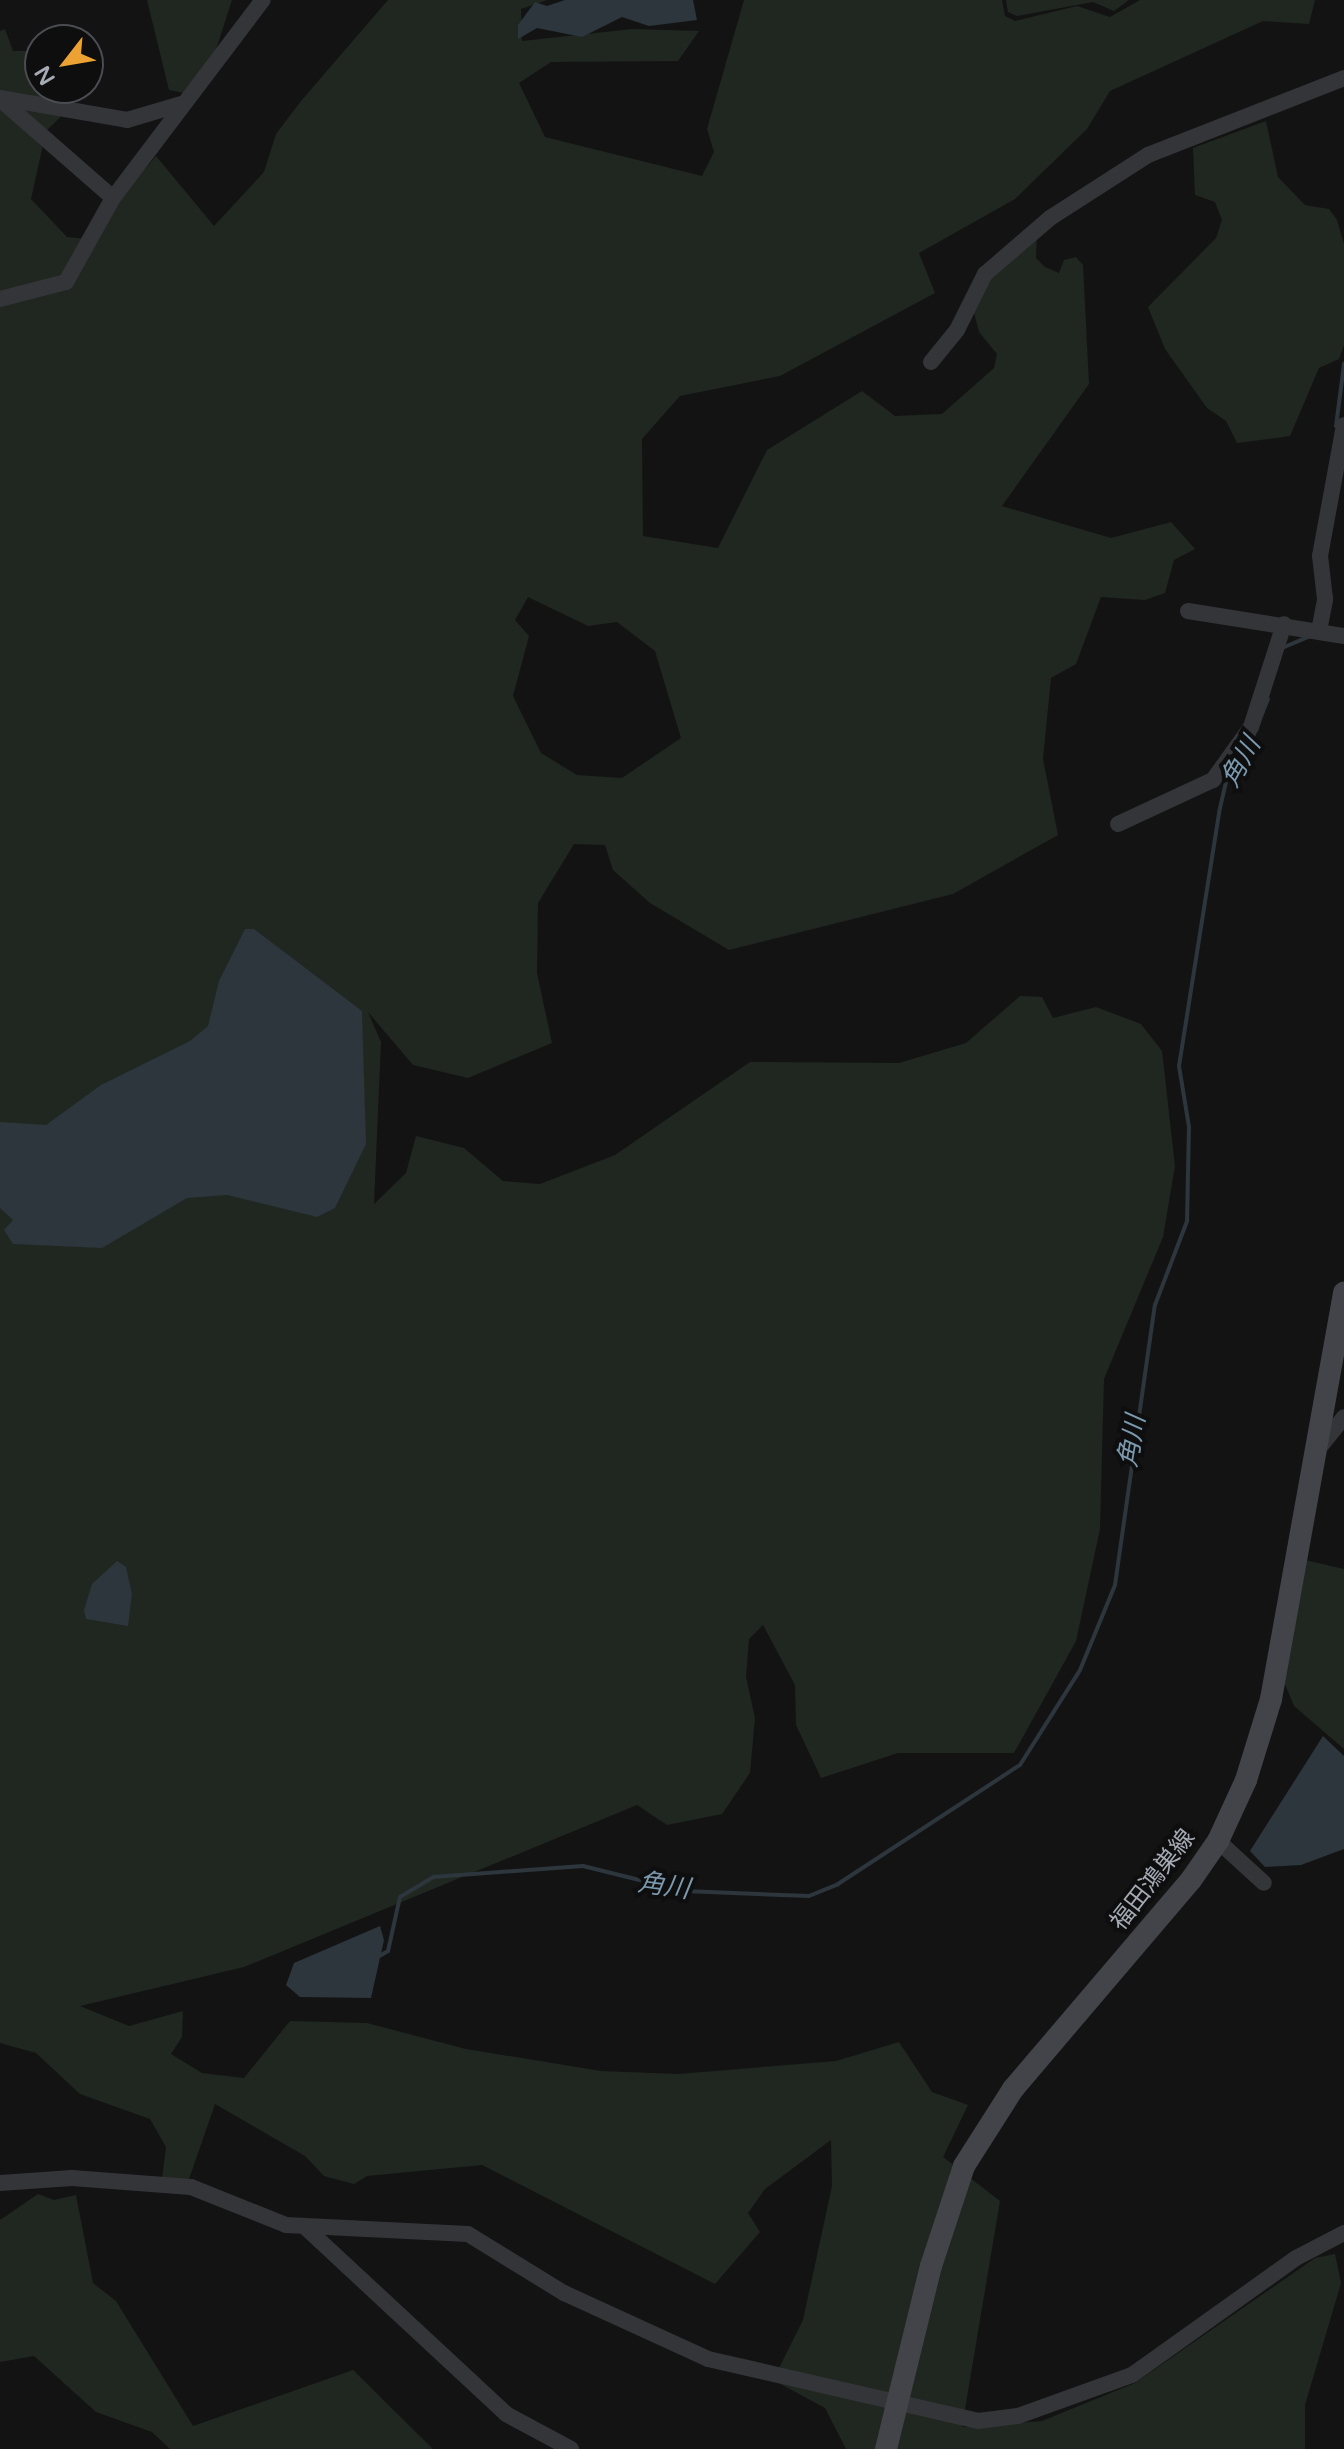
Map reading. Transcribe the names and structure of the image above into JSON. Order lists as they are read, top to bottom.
{
  "streets": {
    "main road": ["福田鴻巣線"]
  },
  "water": ["角川"],
  "north": "bottom left"
}
